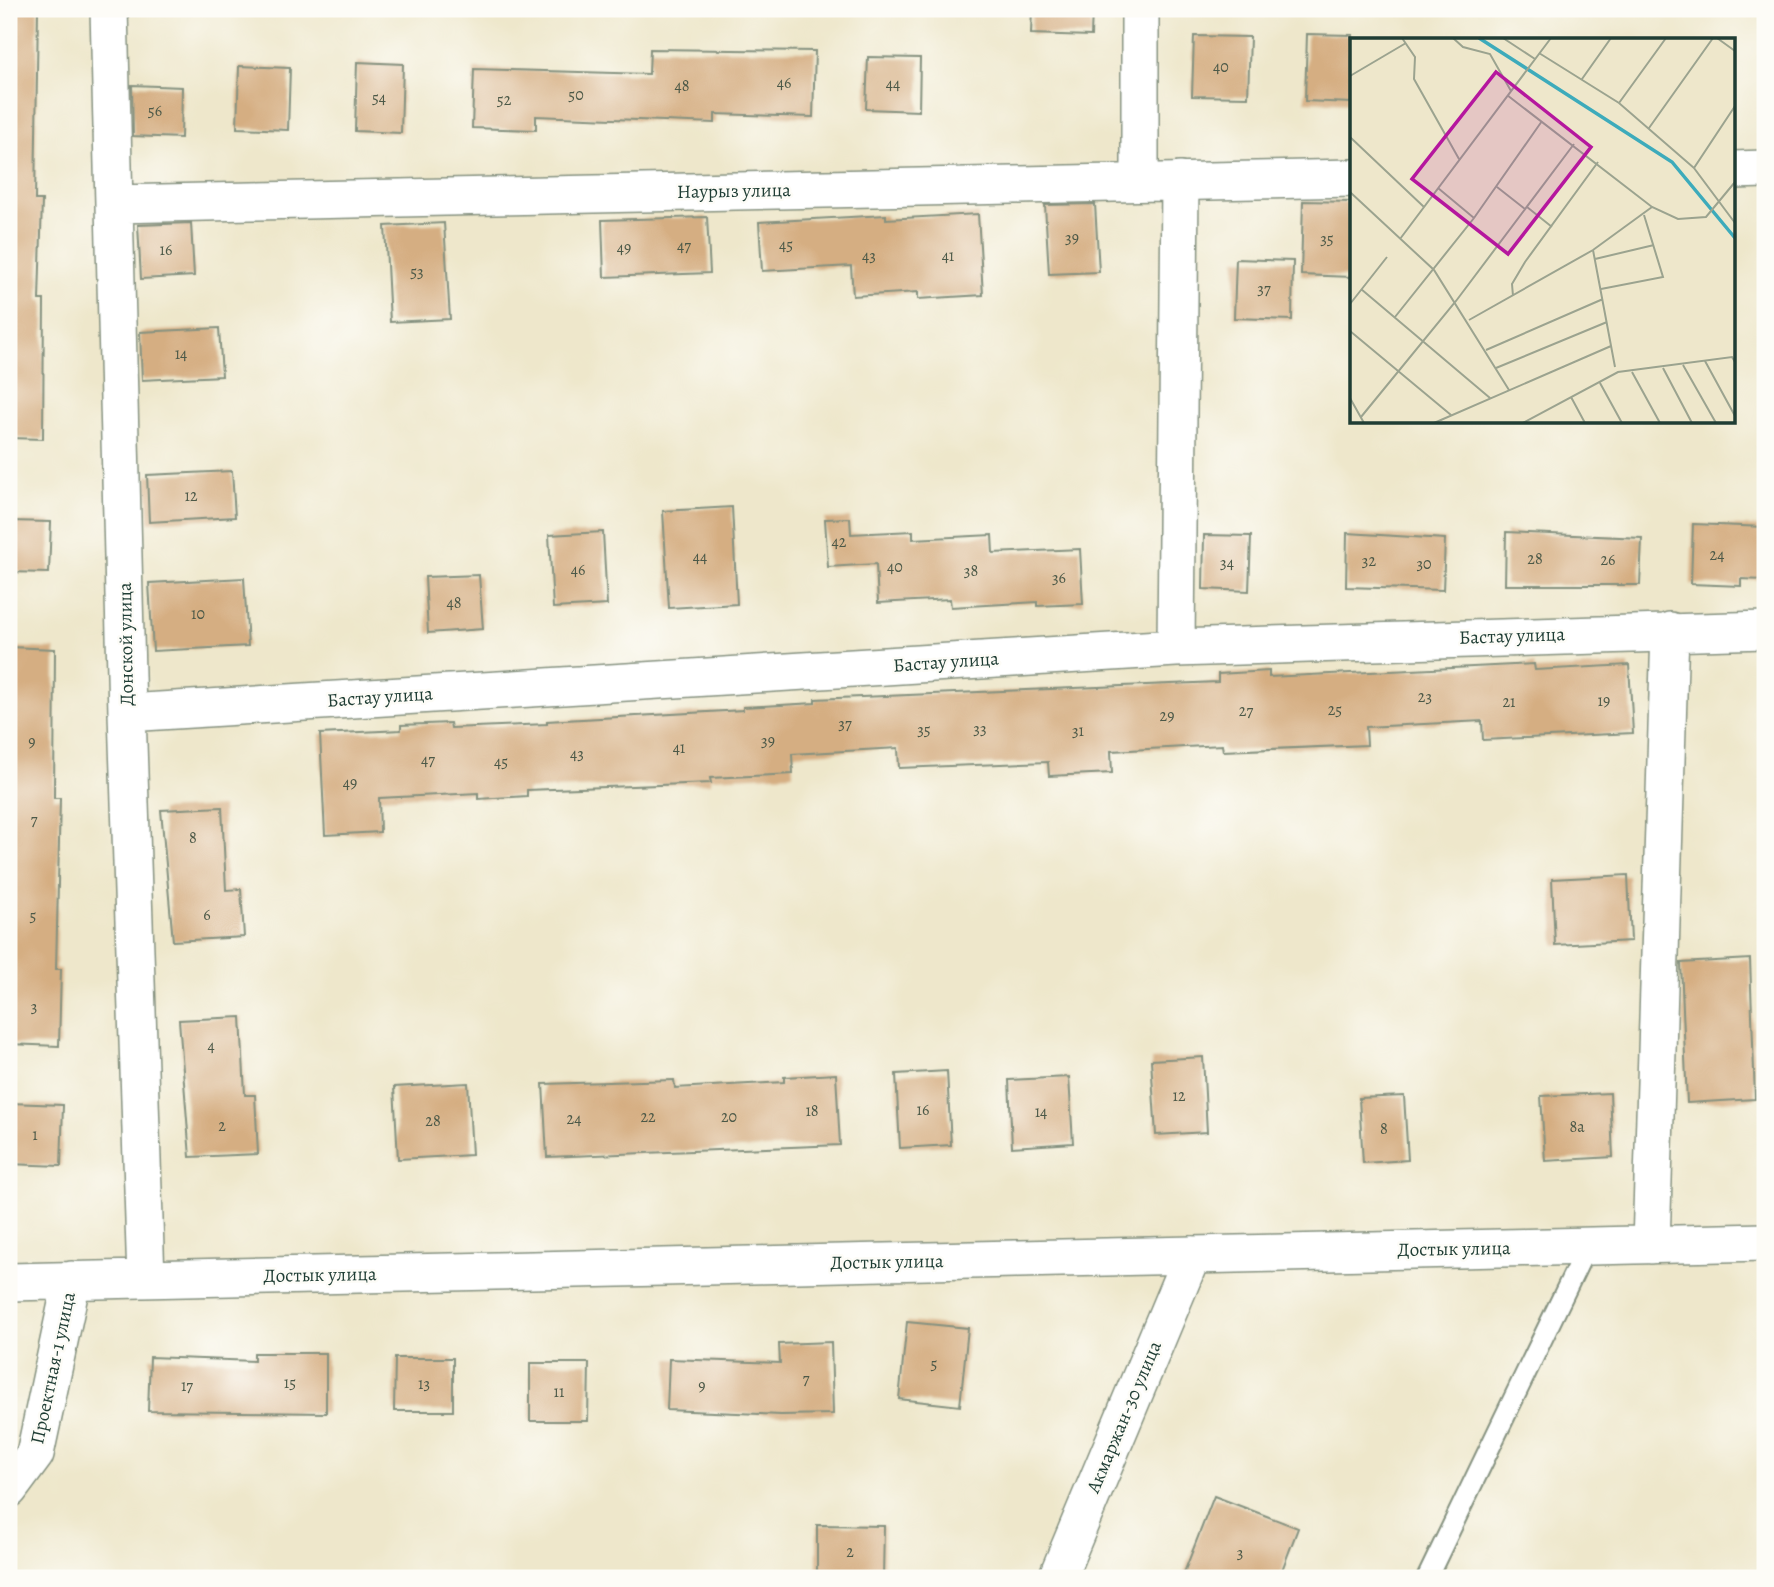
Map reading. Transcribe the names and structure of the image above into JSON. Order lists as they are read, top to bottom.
{
  "streets": {
    "street": [
      "Наурыз улица",
      "Бастау улица",
      "Донской улица",
      "Достык улица",
      "Проектная-1 улица",
      "Акмаржан-30 улица"
    ]
  },
  "crossings": [
    ["Наурыз улица", "Донской улица"],
    ["Бастау улица", "Донской улица"],
    ["Донской улица", "Достык улица"],
    ["Достык улица", "Проектная-1 улица"],
    ["Достык улица", "Акмаржан-30 улица"]
  ],
  "house_numbers": [
    "40",
    "46",
    "44",
    "48",
    "50",
    "54",
    "52",
    "56",
    "39",
    "35",
    "45",
    "47",
    "49",
    "16",
    "43",
    "41",
    "53",
    "37",
    "14",
    "12",
    "42",
    "24",
    "44",
    "28",
    "26",
    "32",
    "34",
    "30",
    "40",
    "46",
    "38",
    "36",
    "48",
    "10",
    "23",
    "19",
    "21",
    "25",
    "27",
    "29",
    "37",
    "33",
    "35",
    "31",
    "39",
    "9",
    "41",
    "43",
    "47",
    "45",
    "49",
    "7",
    "8",
    "6",
    "5",
    "3",
    "4",
    "12",
    "16",
    "18",
    "14",
    "22",
    "20",
    "24",
    "28",
    "2",
    "8а",
    "8",
    "1",
    "5",
    "7",
    "15",
    "13",
    "17",
    "9",
    "11",
    "2",
    "3"
  ]
}
